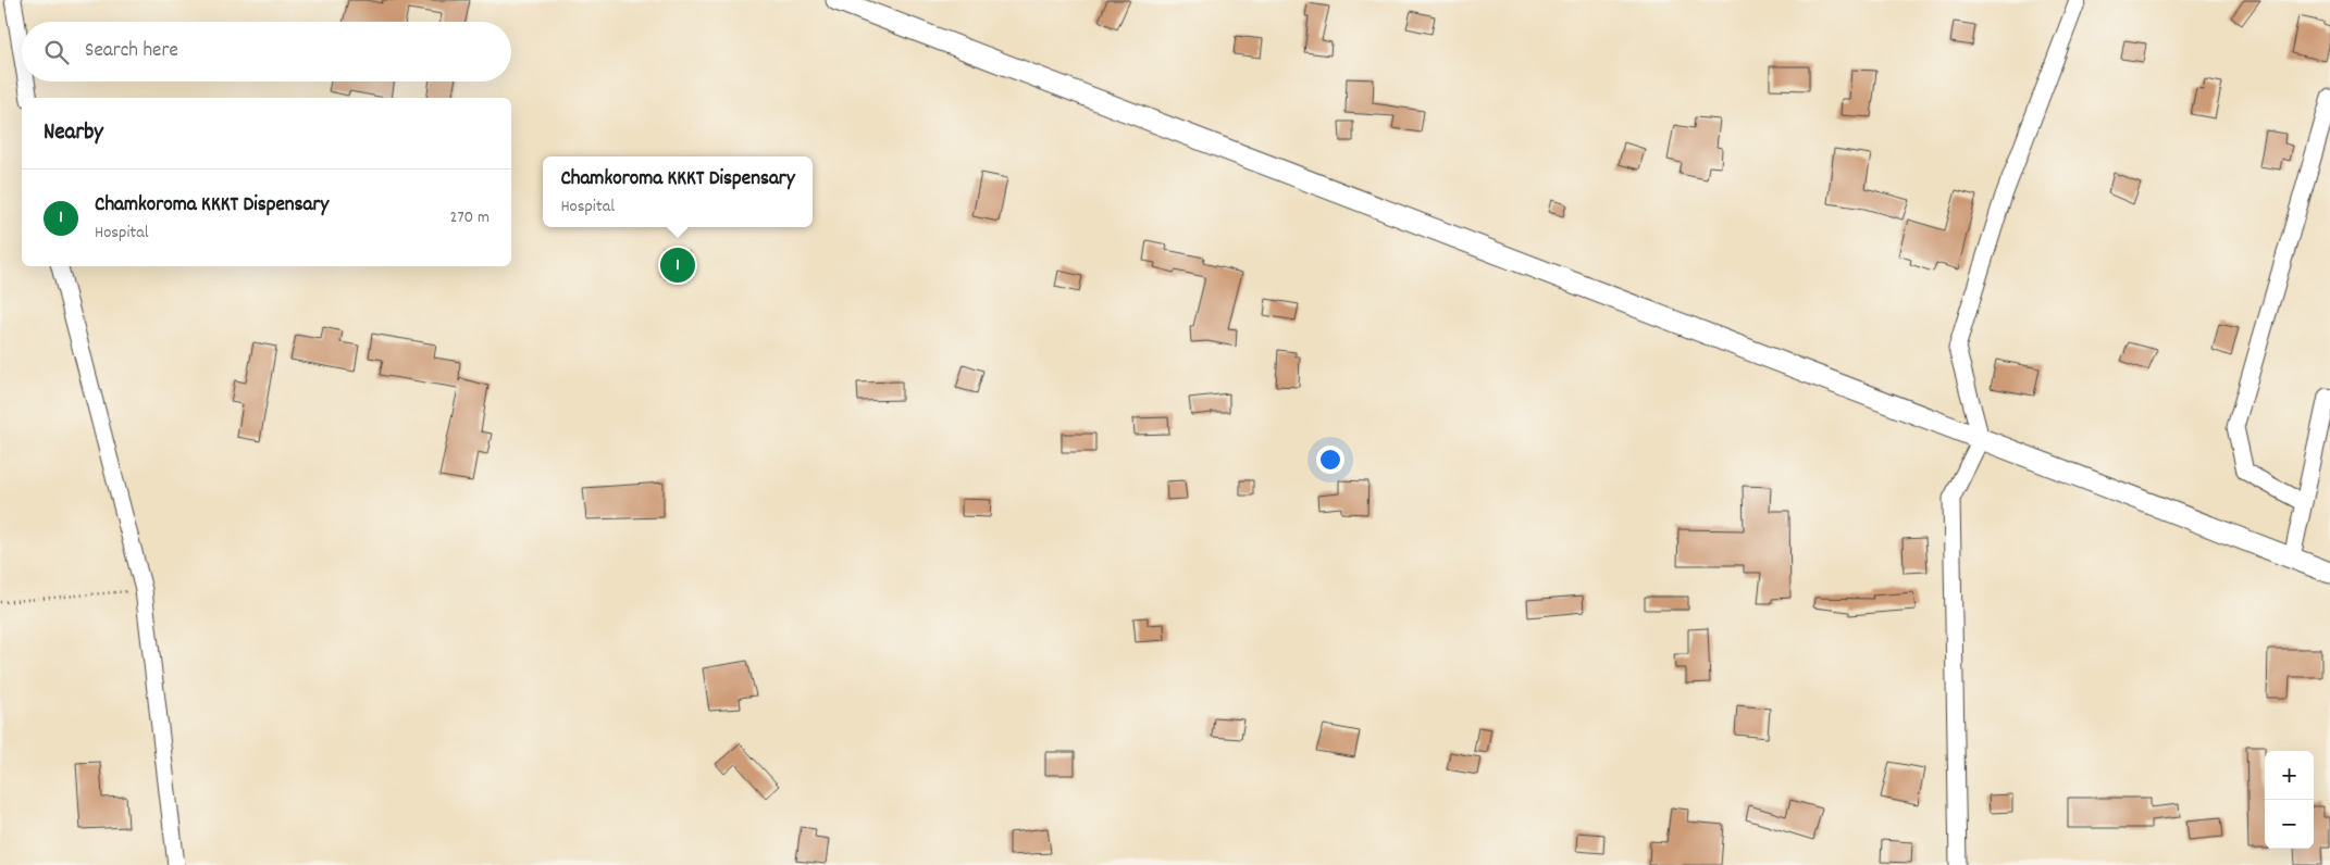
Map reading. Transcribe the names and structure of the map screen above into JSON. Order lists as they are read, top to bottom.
{
  "page": {
    "search": "Search here",
    "heading": "Nearby",
    "popup": ["Chamkoroma KKKT Dispensary", "Hospital"],
    "list": [
      {
        "mark": "1",
        "name": "Chamkoroma KKKT Dispensary",
        "note": "Hospital",
        "value": "270 m"
      }
    ],
    "pins": "1",
    "map_buttons": ["+", "−"]
  }
}
